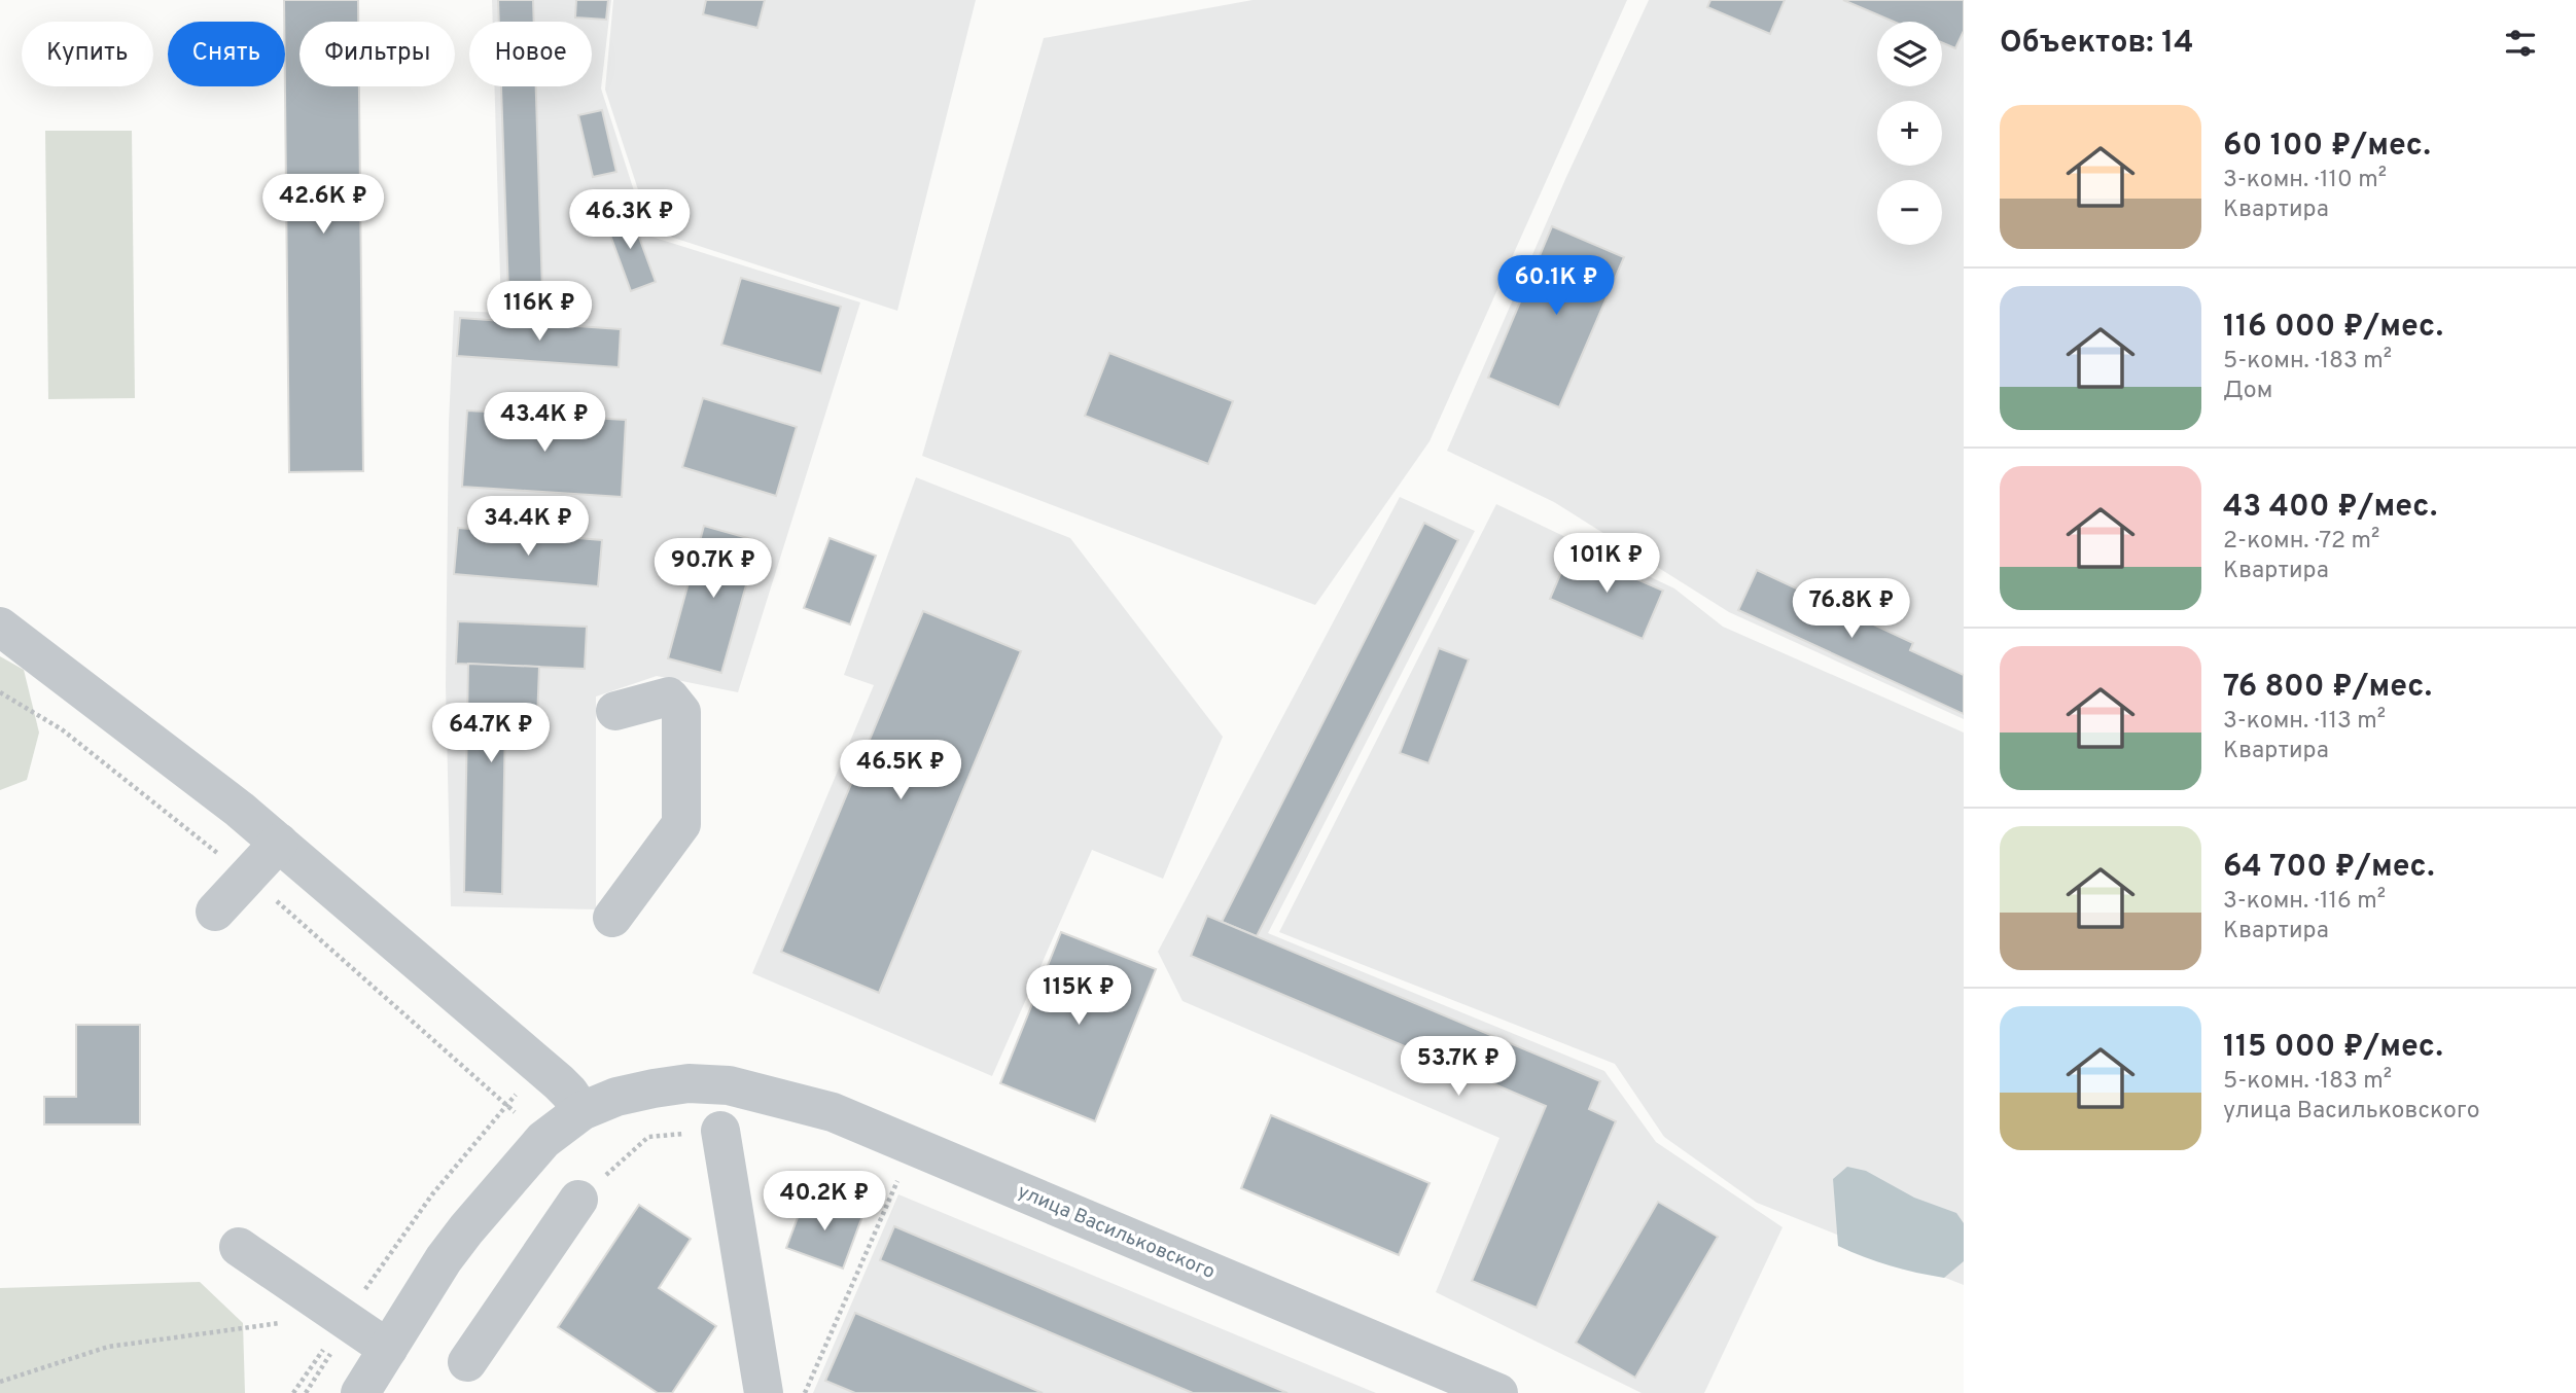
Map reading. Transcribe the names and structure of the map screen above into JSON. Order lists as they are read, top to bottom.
{
  "streets": {
    "street": ["улица Васильковского"]
  },
  "page": {
    "heading": "Объектов: 14",
    "map_buttons": ["+", "−"],
    "chip": [
      "Купить",
      "Снять",
      "Фильтры",
      "Новое"
    ],
    "list": [
      {
        "name": "60 100 ₽/мес.",
        "note": "3-комн. · 110 m² · Квартира"
      },
      {
        "name": "116 000 ₽/мес.",
        "note": "5-комн. · 183 m² · Дом"
      },
      {
        "name": "43 400 ₽/мес.",
        "note": "2-комн. · 72 m² · Квартира"
      },
      {
        "name": "76 800 ₽/мес.",
        "note": "3-комн. · 113 m² · Квартира"
      },
      {
        "name": "64 700 ₽/мес.",
        "note": "3-комн. · 116 m² · Квартира"
      },
      {
        "name": "115 000 ₽/мес.",
        "note": "5-комн. · 183 m² · улица Васильковского"
      }
    ],
    "price": [
      "42.6K ₽",
      "46.3K ₽",
      "60.1K ₽",
      "116K ₽",
      "43.4K ₽",
      "34.4K ₽",
      "101K ₽",
      "90.7K ₽",
      "76.8K ₽",
      "64.7K ₽",
      "46.5K ₽",
      "115K ₽",
      "53.7K ₽",
      "40.2K ₽"
    ]
  }
}
